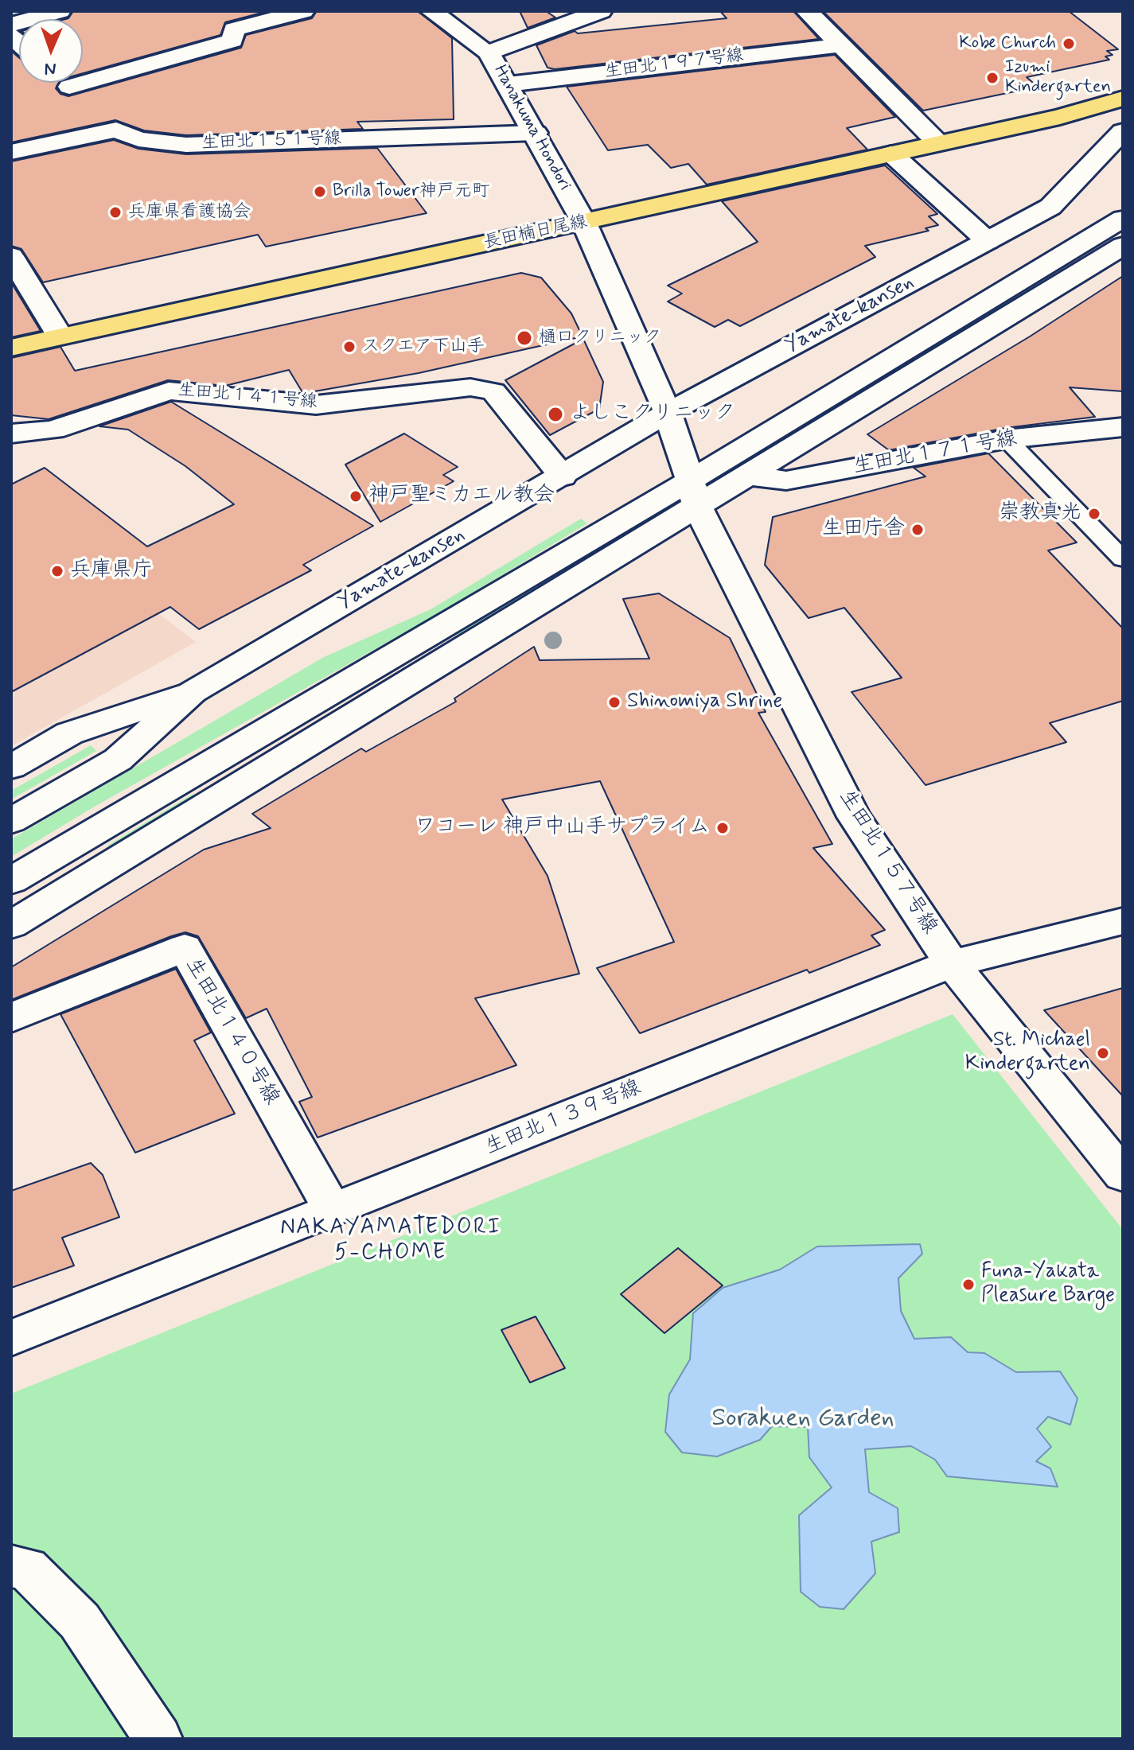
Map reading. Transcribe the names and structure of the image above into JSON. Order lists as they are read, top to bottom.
{
  "streets": {
    "main road": ["長田楠日尾線"],
    "street": [
      "生田北１９７号線",
      "Hanakuma Hondori",
      "生田北１５１号線",
      "Yamate-kansen",
      "生田北１４１号線",
      "生田北１７１号線",
      "生田北１５７号線",
      "生田北１４０号線",
      "生田北１３９号線"
    ]
  },
  "crossings": [
    ["生田北１９７号線", "Hanakuma Hondori"],
    ["Hanakuma Hondori", "生田北１５１号線"],
    ["Hanakuma Hondori", "長田楠日尾線"],
    ["Hanakuma Hondori", "Yamate-kansen"],
    ["Hanakuma Hondori", "生田北１５７号線"],
    ["Yamate-kansen", "生田北１４１号線"],
    ["生田北１５７号線", "生田北１３９号線"],
    ["生田北１４０号線", "生田北１３９号線"]
  ],
  "districts": ["NAKAYAMATEDORI 5-CHOME"],
  "parks": ["Sorakuen Garden"],
  "places": [
    "Kobe Church",
    "Izumi Kindergarten",
    "Brilla Tower神戸元町",
    "兵庫県看護協会",
    "樋口クリニック",
    "スクエア下山手",
    "よしこクリニック",
    "神戸聖ミカエル教会",
    "崇教真光",
    "生田庁舎",
    "兵庫県庁",
    "Shinomiya Shrine",
    "ワコーレ 神戸中山手サプライム",
    "St. Michael Kindergarten",
    "Funa-Yakata Pleasure Barge"
  ],
  "north": "bottom"
}
